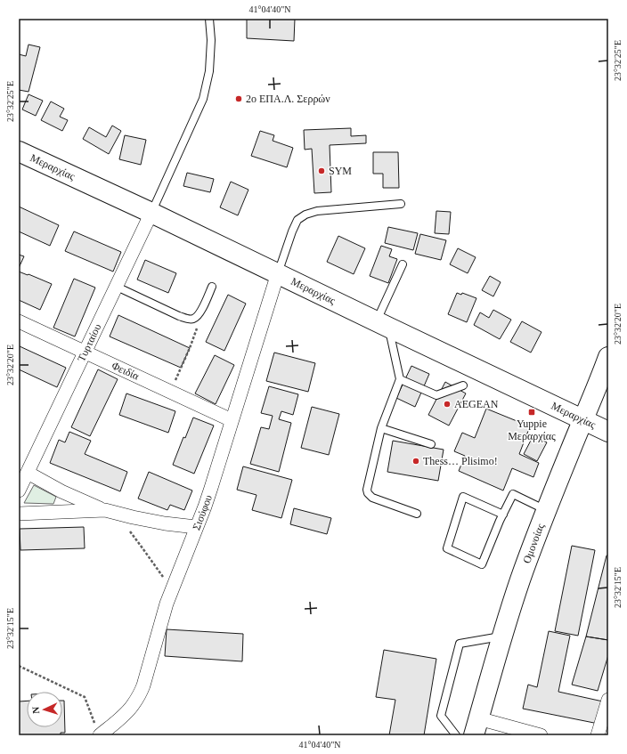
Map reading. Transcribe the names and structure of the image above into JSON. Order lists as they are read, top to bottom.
{
  "streets": {
    "main road": ["Μεραρχίας", "Ομονοίας"],
    "street": ["Τυρταίου", "Φειδία", "Σισύφου"]
  },
  "crossings": [
    ["Μεραρχίας", "Τυρταίου"],
    ["Μεραρχίας", "Σισύφου"],
    ["Μεραρχίας", "Ομονοίας"],
    ["Τυρταίου", "Φειδία"],
    ["Φειδία", "Σισύφου"]
  ],
  "places": {
    "other": [
      "2ο ΕΠΑ.Λ. Σερρών",
      "SYM",
      "AEGEAN",
      "Thess… Plisimo!"
    ],
    "transit": ["Yuppie Μεραρχίας"]
  },
  "north": "left",
  "coordinates": [
    "41°04'40\"N",
    "23°32'25\"E",
    "23°32'20\"E",
    "23°32'15\"E"
  ]
}
